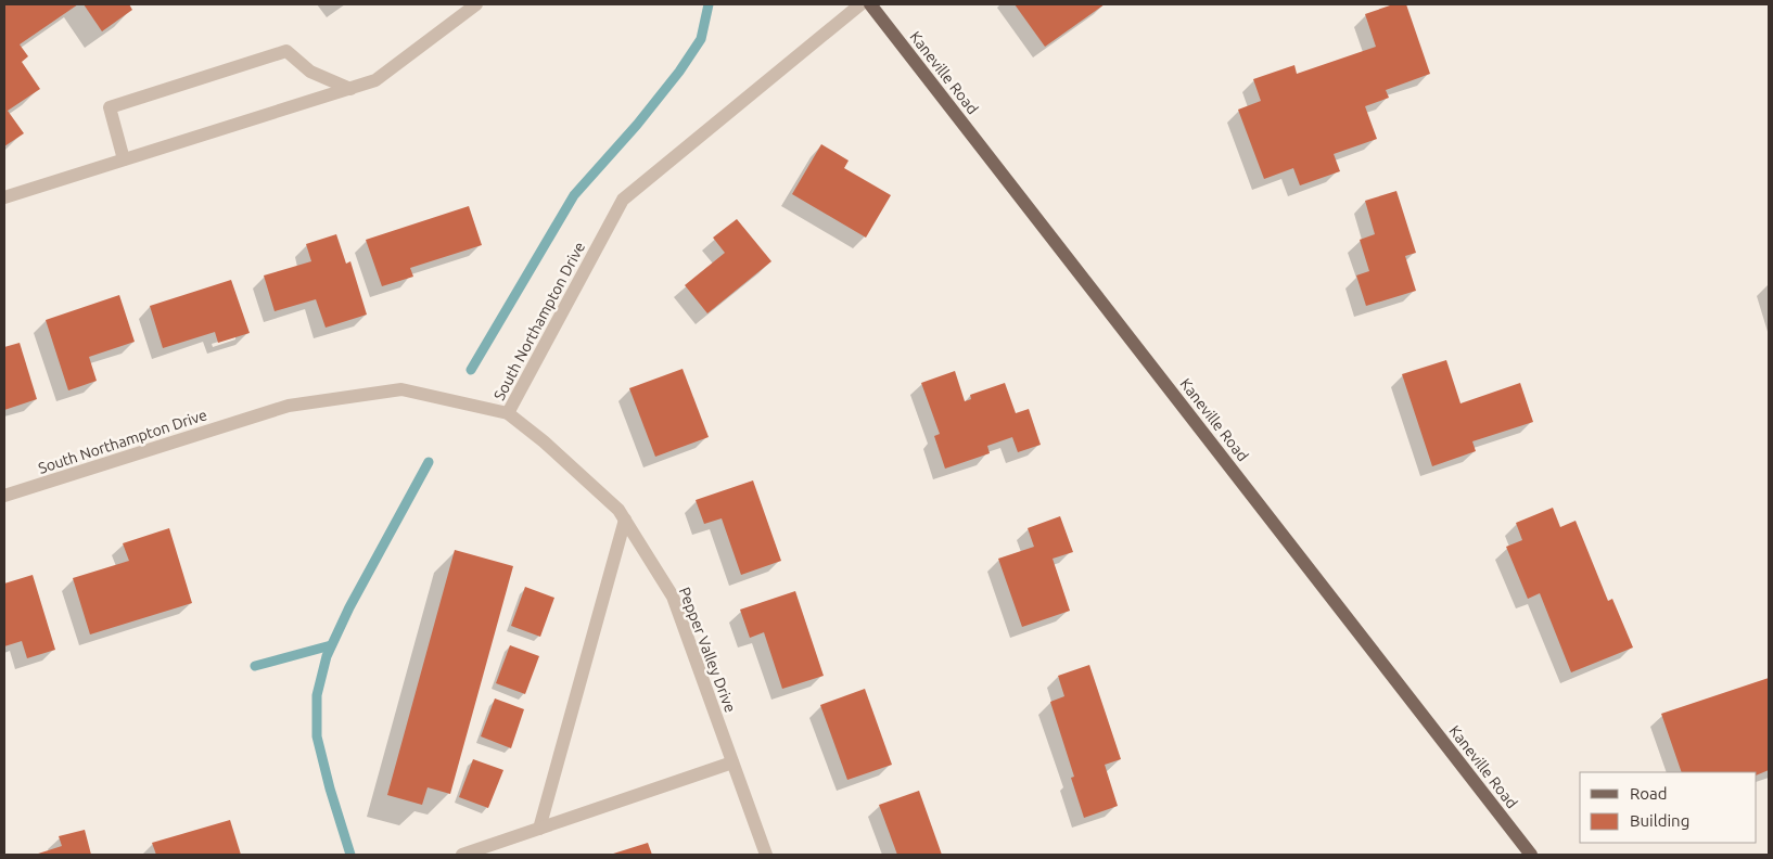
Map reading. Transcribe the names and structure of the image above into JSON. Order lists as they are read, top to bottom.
{
  "streets": {
    "main road": ["Kaneville Road"],
    "street": ["South Northampton Drive", "Pepper Valley Drive"]
  },
  "crossings": [
    ["South Northampton Drive", "Pepper Valley Drive"]
  ],
  "legend": ["Road", "Building"]
}
